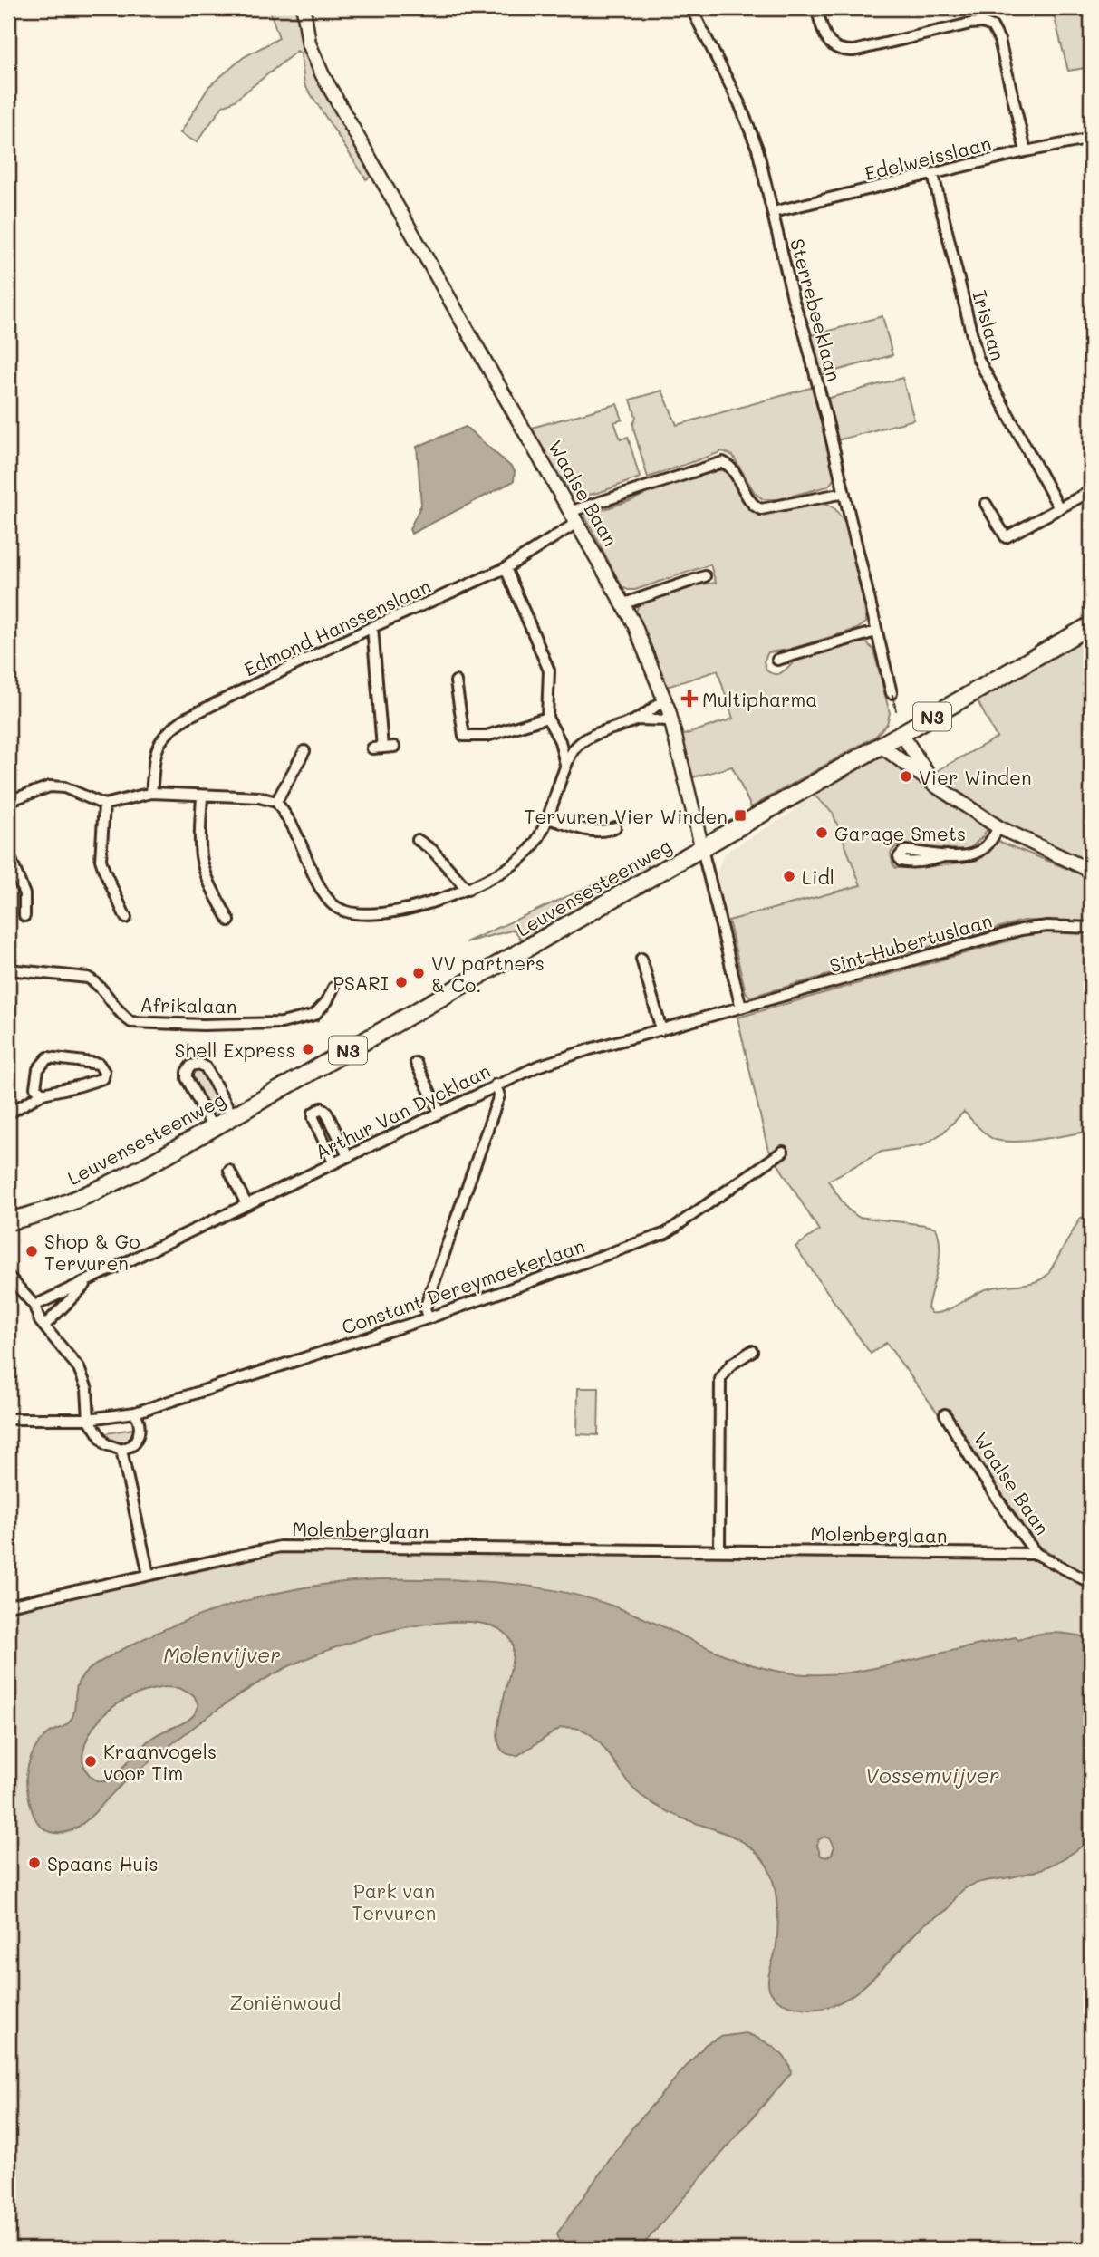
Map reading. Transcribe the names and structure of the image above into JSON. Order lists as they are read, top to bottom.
{
  "streets": {
    "main road": ["N3", "Leuvensesteenweg"],
    "street": [
      "Edelweisslaan",
      "Sterrebeeklaan",
      "Irislaan",
      "Waalse Baan",
      "Edmond Hanssenslaan",
      "Sint-Hubertuslaan",
      "Afrikalaan",
      "Arthur Van Dycklaan",
      "Constant Dereymaekerlaan",
      "Molenberglaan"
    ]
  },
  "crossings": [
    ["Edelweisslaan", "Sterrebeeklaan"],
    ["Edelweisslaan", "Irislaan"],
    ["Sterrebeeklaan", "Edmond Hanssenslaan"],
    ["Waalse Baan", "Edmond Hanssenslaan"],
    ["Waalse Baan", "Leuvensesteenweg"],
    ["Waalse Baan", "Sint-Hubertuslaan"],
    ["Waalse Baan", "Arthur Van Dycklaan"],
    ["Waalse Baan", "Molenberglaan"],
    ["Sint-Hubertuslaan", "Arthur Van Dycklaan"]
  ],
  "water": ["Molenvijver", "Vossemvijver"],
  "parks": ["Park van Tervuren", "Zoniënwoud"],
  "places": {
    "health": ["Multipharma"],
    "other": [
      "Vier Winden",
      "Garage Smets",
      "Lidl",
      "VV partners & Co.",
      "PSARI",
      "Shell Express",
      "Shop & Go Tervuren",
      "Kraanvogels voor Tim",
      "Spaans Huis"
    ],
    "transit": ["Tervuren Vier Winden"]
  }
}
